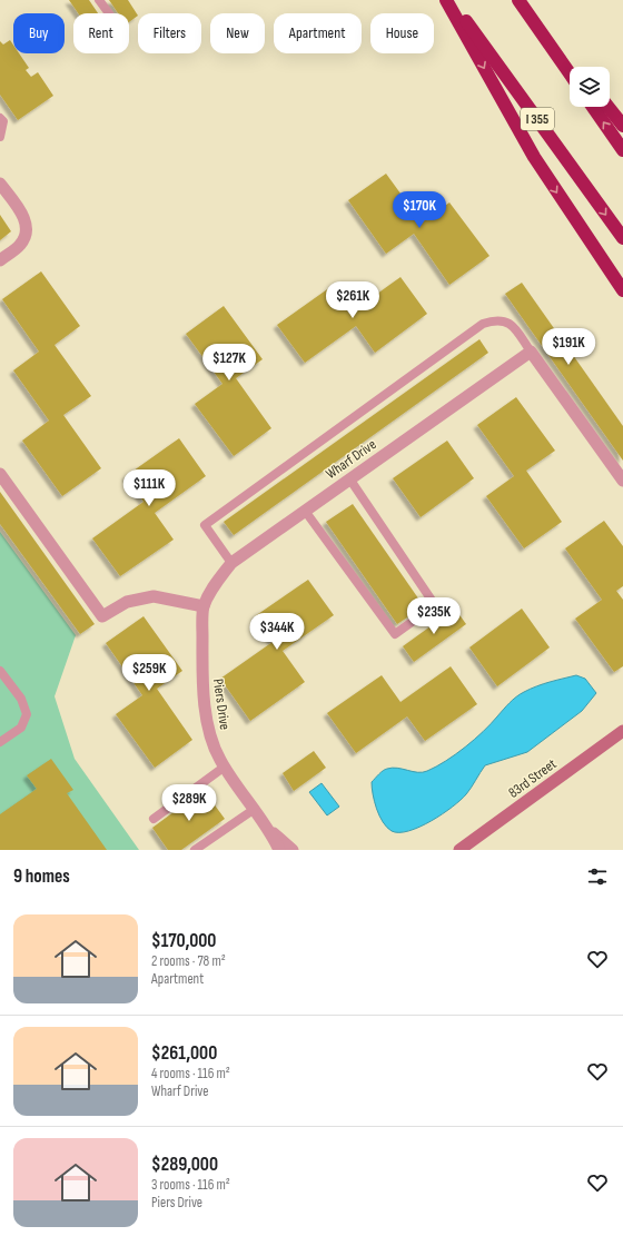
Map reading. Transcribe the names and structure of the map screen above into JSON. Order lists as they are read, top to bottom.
{
  "streets": {
    "highway": ["I 355"],
    "main road": ["83rd Street"],
    "street": ["Wharf Drive", "Piers Drive"]
  },
  "crossings": [
    ["Wharf Drive", "Piers Drive"]
  ],
  "page": {
    "chip": [
      "Buy",
      "Rent",
      "Filters",
      "New",
      "Apartment",
      "House"
    ],
    "price": [
      "$170K",
      "$261K",
      "$191K",
      "$127K",
      "$111K",
      "$235K",
      "$344K",
      "$259K",
      "$289K"
    ],
    "heading": "9 homes",
    "list": [
      {
        "name": "$170,000",
        "note": "2 rooms · 78 m² · Apartment"
      },
      {
        "name": "$261,000",
        "note": "4 rooms · 116 m² · Wharf Drive"
      },
      {
        "name": "$289,000",
        "note": "3 rooms · 116 m² · Piers Drive"
      }
    ]
  }
}
